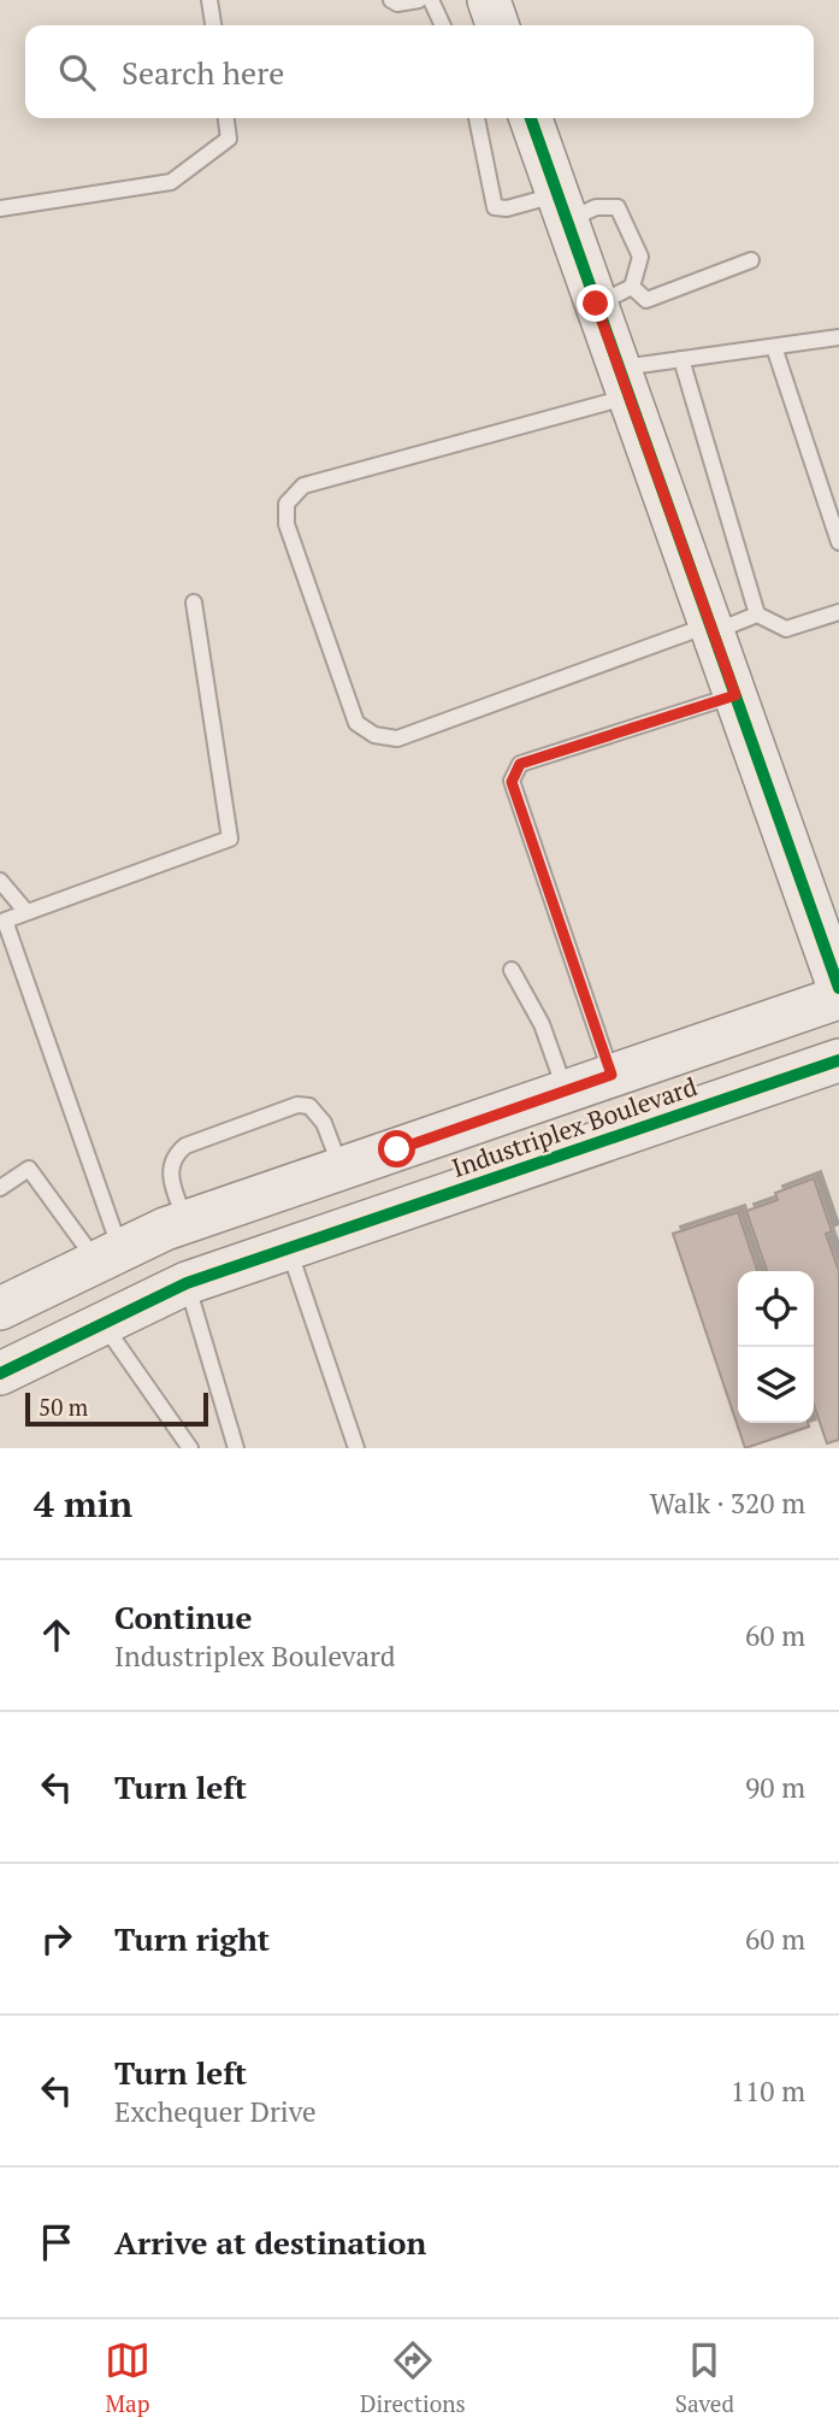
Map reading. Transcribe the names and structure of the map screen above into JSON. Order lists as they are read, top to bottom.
{
  "streets": {
    "street": ["Industriplex Boulevard"]
  },
  "scale_bar": "50 m",
  "page": {
    "search": "Search here",
    "scale": "50 m",
    "heading": ["4 min", "Walk · 320 m"],
    "list": [
      ["Continue", "Industriplex Boulevard", "60 m"],
      ["Turn left", "90 m"],
      ["Turn right", "60 m"],
      ["Turn left", "Exchequer Drive", "110 m"],
      "Arrive at destination"
    ],
    "nav": ["Map", "Directions", "Saved"]
  }
}
